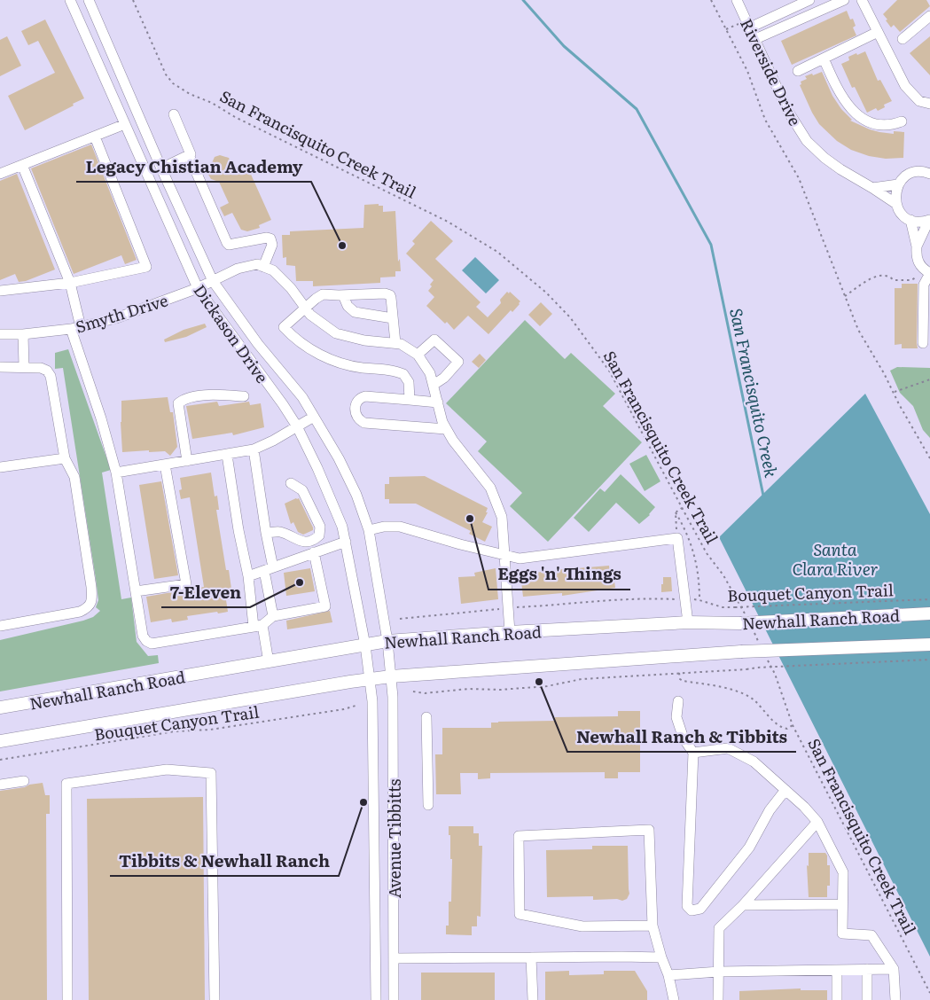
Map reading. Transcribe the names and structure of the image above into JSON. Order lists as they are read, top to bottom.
{
  "streets": {
    "main road": ["Newhall Ranch Road"],
    "street": [
      "Riverside Drive",
      "Smyth Drive",
      "Dickason Drive",
      "Avenue Tibbitts"
    ],
    "path": ["San Francisquito Creek Trail", "Bouquet Canyon Trail"]
  },
  "crossings": [
    ["San Francisquito Creek Trail", "Newhall Ranch Road"],
    ["Smyth Drive", "Dickason Drive"],
    ["Dickason Drive", "Newhall Ranch Road"],
    ["Dickason Drive", "Avenue Tibbitts"],
    ["Newhall Ranch Road", "Avenue Tibbitts"]
  ],
  "water": ["San Francisquito Creek", "Santa Clara River"],
  "places": [
    "Legacy Chistian Academy",
    "Eggs 'n' Things",
    "7-Eleven",
    "Newhall Ranch & Tibbits",
    "Tibbits & Newhall Ranch"
  ]
}
